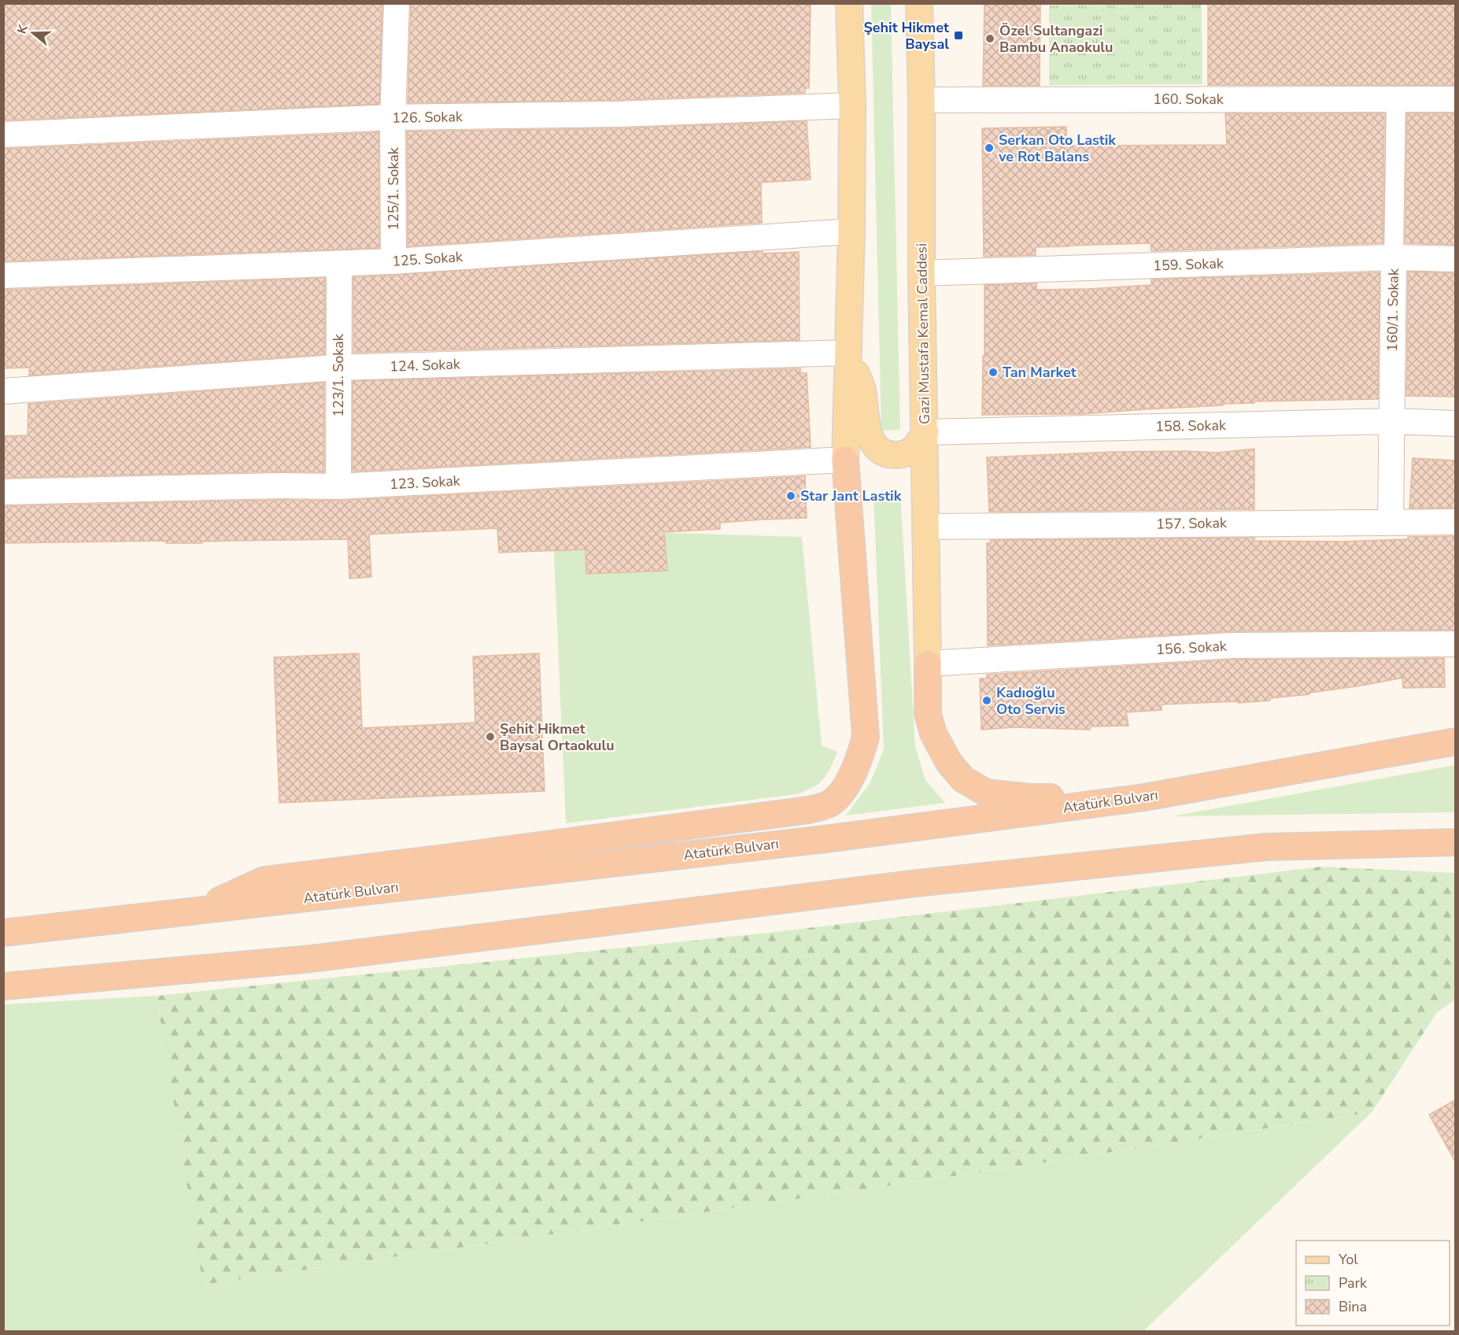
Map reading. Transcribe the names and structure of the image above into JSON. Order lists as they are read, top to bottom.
{
  "streets": {
    "highway": ["Atatürk Bulvarı"],
    "main road": ["Gazi Mustafa Kemal Caddesi"],
    "street": [
      "160. Sokak",
      "126. Sokak",
      "125/1. Sokak",
      "125. Sokak",
      "159. Sokak",
      "160/1. Sokak",
      "124. Sokak",
      "123/1. Sokak",
      "158. Sokak",
      "123. Sokak",
      "157. Sokak",
      "156. Sokak"
    ]
  },
  "crossings": [
    ["160. Sokak", "160/1. Sokak"],
    ["160. Sokak", "Gazi Mustafa Kemal Caddesi"],
    ["126. Sokak", "125/1. Sokak"],
    ["125/1. Sokak", "125. Sokak"],
    ["125. Sokak", "123/1. Sokak"],
    ["159. Sokak", "160/1. Sokak"],
    ["159. Sokak", "Gazi Mustafa Kemal Caddesi"],
    ["160/1. Sokak", "158. Sokak"],
    ["160/1. Sokak", "157. Sokak"],
    ["Gazi Mustafa Kemal Caddesi", "158. Sokak"],
    ["Gazi Mustafa Kemal Caddesi", "157. Sokak"],
    ["Gazi Mustafa Kemal Caddesi", "156. Sokak"],
    ["124. Sokak", "123/1. Sokak"],
    ["123/1. Sokak", "123. Sokak"]
  ],
  "places": {
    "transit": ["Şehit Hikmet Baysal"],
    "other": [
      "Özel Sultangazi Bambu Anaokulu",
      "Serkan Oto Lastik ve Rot Balans",
      "Tan Market",
      "Star Jant Lastik",
      "Kadıoğlu Oto Servis",
      "Şehit Hikmet Baysal Ortaokulu"
    ]
  },
  "legend": ["Yol", "Park", "Bina"],
  "north": "left"
}
